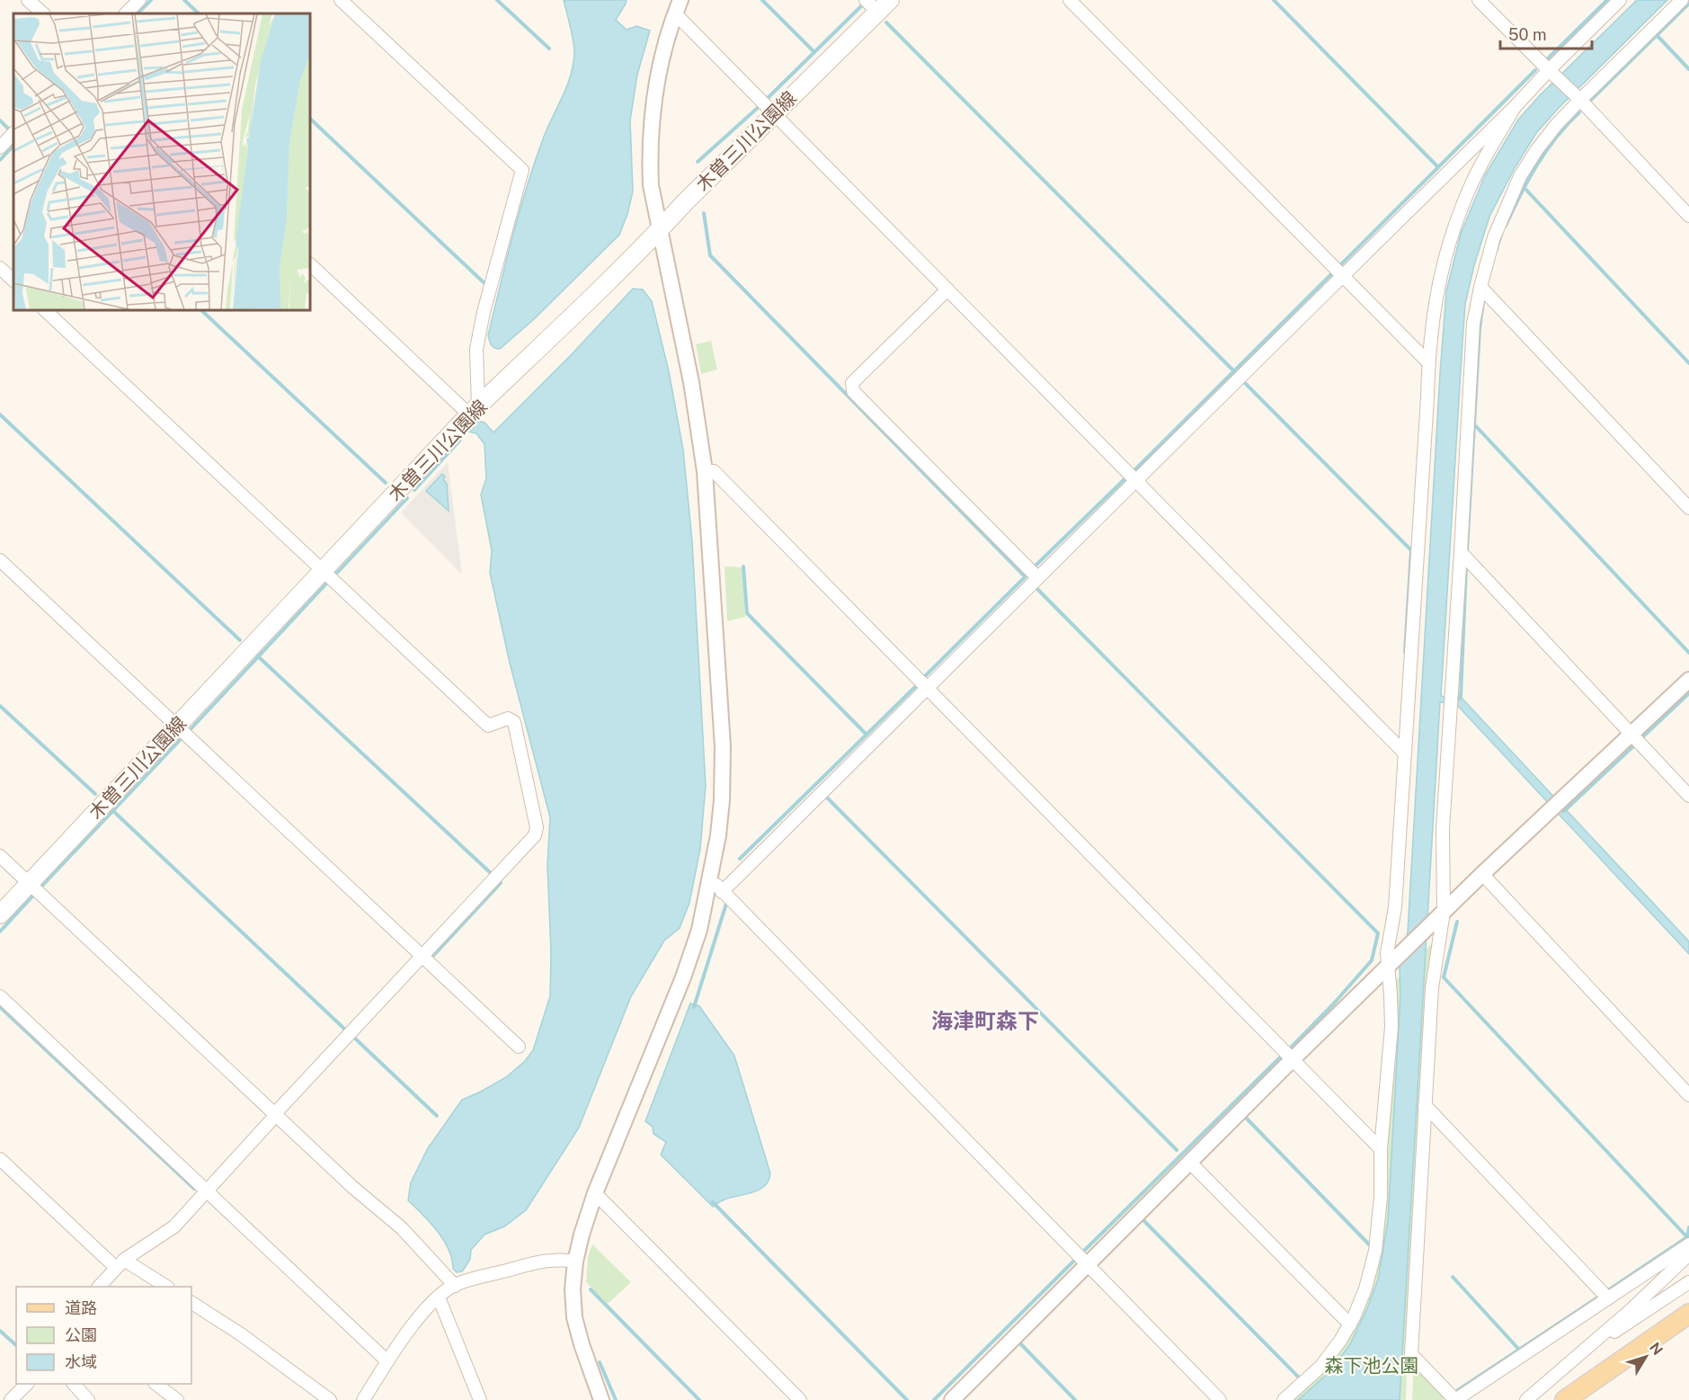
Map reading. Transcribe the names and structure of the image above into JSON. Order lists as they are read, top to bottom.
{
  "streets": {
    "main road": ["木曽三川公園線"]
  },
  "districts": ["海津町森下"],
  "parks": ["森下池公園"],
  "legend": ["道路", "公園", "水域"],
  "scale_bar": "50 m",
  "north": "top right"
}
